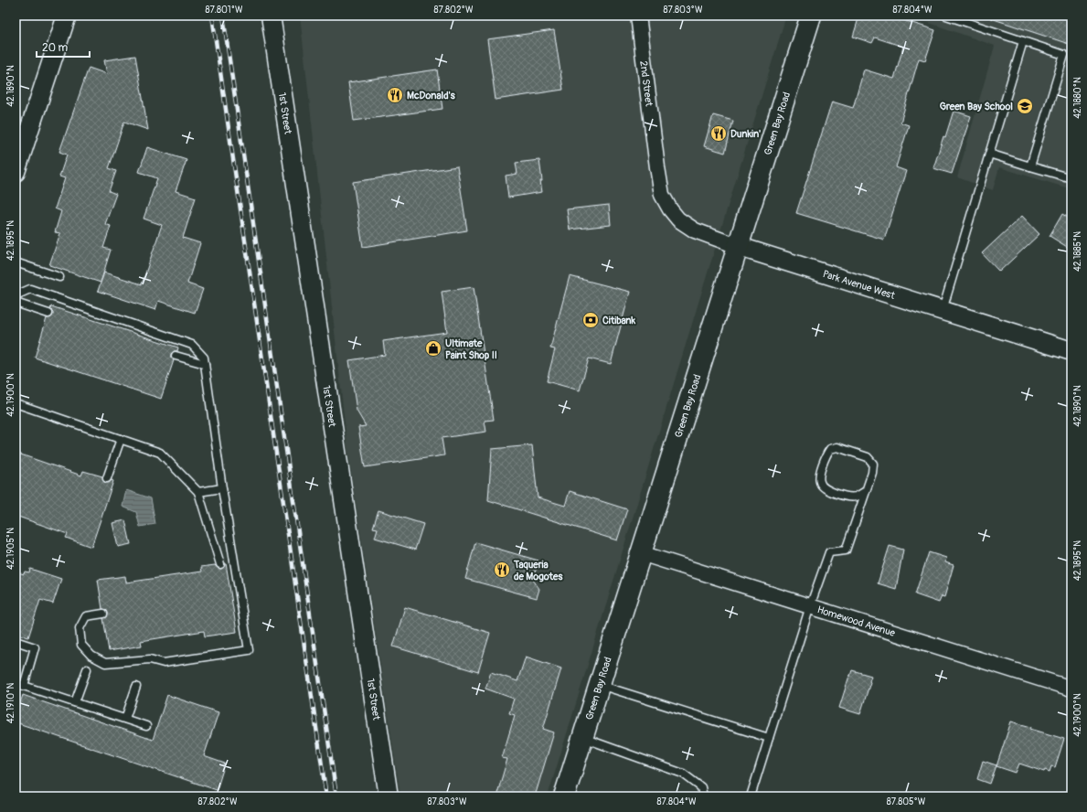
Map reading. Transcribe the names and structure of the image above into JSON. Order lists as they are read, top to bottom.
{
  "streets": {
    "main road": ["Green Bay Road"],
    "street": [
      "2nd Street",
      "1st Street",
      "Park Avenue West",
      "Homewood Avenue"
    ]
  },
  "crossings": [
    ["2nd Street", "Park Avenue West"],
    ["Green Bay Road", "Park Avenue West"],
    ["Green Bay Road", "Homewood Avenue"]
  ],
  "places": {
    "restaurant": ["McDonald's", "Dunkin'", "Taqueria de Mogotes"],
    "school or university": ["Green Bay School"],
    "bank": ["Citibank"],
    "shop": ["Ultimate Paint Shop II"]
  },
  "scale_bar": "20 m",
  "coordinates": [
    "87.801°W",
    "87.802°W",
    "87.803°W",
    "87.804°W",
    "42.1890°N",
    "42.1880°N",
    "42.1895°N",
    "42.1885°N",
    "42.1900°N",
    "42.1905°N",
    "42.1910°N",
    "87.805°W"
  ]
}
